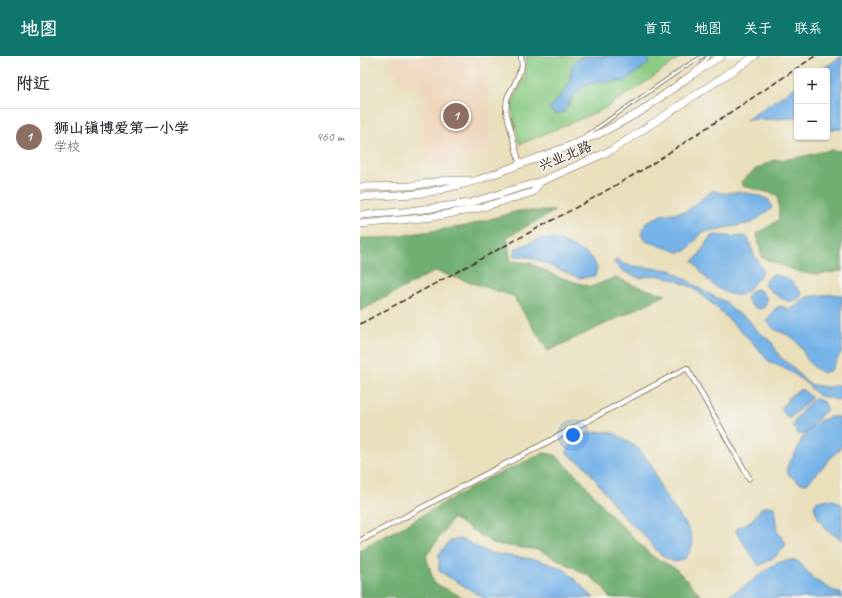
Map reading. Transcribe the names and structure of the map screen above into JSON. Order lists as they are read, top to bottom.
{
  "streets": {
    "main road": ["兴业北路"]
  },
  "page": {
    "header": "地图",
    "nav": [
      "首页",
      "地图",
      "关于",
      "联系"
    ],
    "heading": "附近",
    "map_buttons": ["+", "−"],
    "pins": "1",
    "list": [
      {
        "mark": "1",
        "name": "狮山镇博爱第一小学",
        "note": "学校",
        "value": "460 m"
      }
    ]
  }
}
